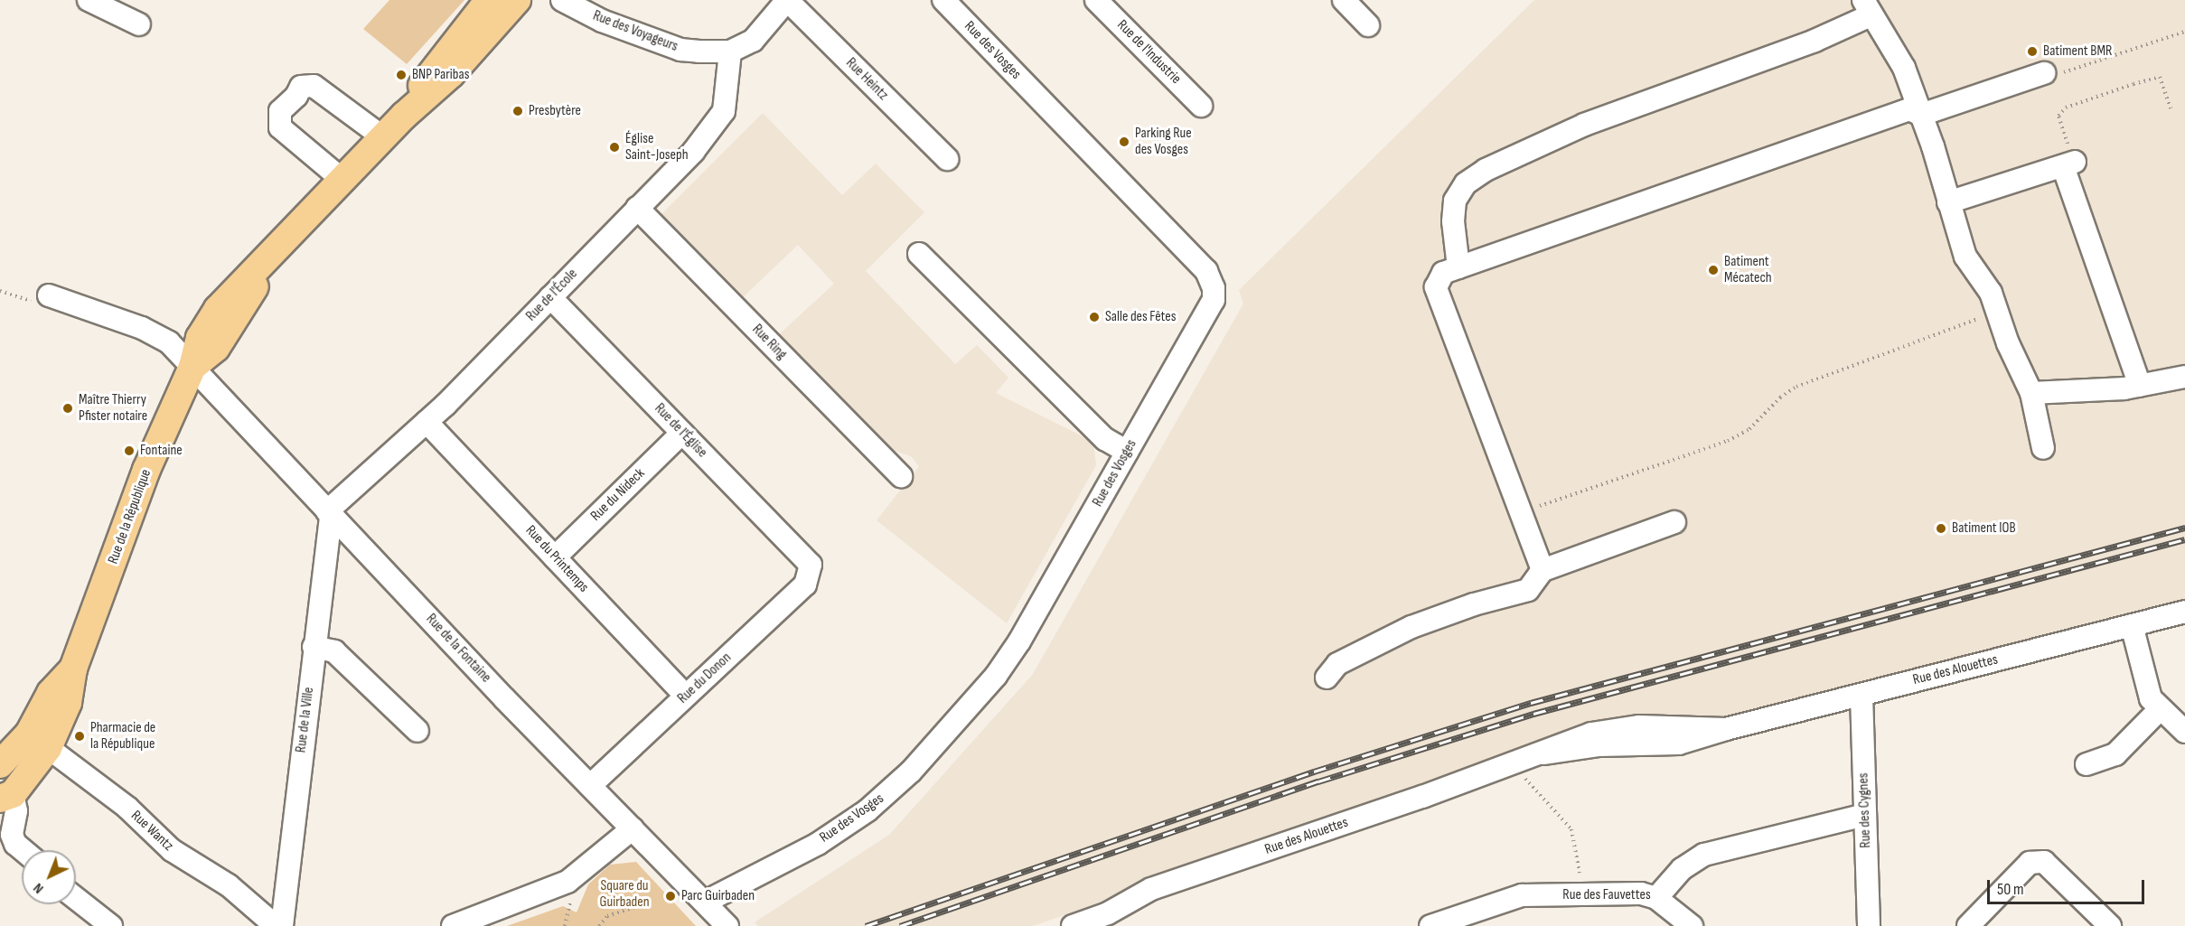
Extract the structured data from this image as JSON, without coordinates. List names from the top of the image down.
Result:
{
  "streets": {
    "main road": ["Rue de la République"],
    "street": [
      "Rue des Voyageurs",
      "Rue des Vosges",
      "Rue de l'Industrie",
      "Rue Heintz",
      "Rue de l'École",
      "Rue Ring",
      "Rue de l'Église",
      "Rue du Nideck",
      "Rue du Printemps",
      "Rue de la Fontaine",
      "Rue des Alouettes",
      "Rue du Donon",
      "Rue de la Ville",
      "Rue des Cygnes",
      "Rue Wantz",
      "Rue des Fauvettes"
    ]
  },
  "crossings": [
    ["Rue des Voyageurs", "Rue de l'École"],
    ["Rue des Vosges", "Rue de la Fontaine"],
    ["Rue de l'École", "Rue Ring"],
    ["Rue de l'École", "Rue de l'Église"],
    ["Rue de l'École", "Rue du Printemps"],
    ["Rue de l'École", "Rue de la Fontaine"],
    ["Rue de l'École", "Rue de la Ville"],
    ["Rue de l'Église", "Rue du Nideck"],
    ["Rue de l'Église", "Rue du Donon"],
    ["Rue du Nideck", "Rue du Printemps"],
    ["Rue de la République", "Rue de la Fontaine"],
    ["Rue de la République", "Rue Wantz"],
    ["Rue du Printemps", "Rue du Donon"],
    ["Rue de la Fontaine", "Rue du Donon"],
    ["Rue de la Fontaine", "Rue de la Ville"],
    ["Rue des Alouettes", "Rue des Cygnes"],
    ["Rue des Cygnes", "Rue des Fauvettes"]
  ],
  "parks": ["Square du Guirbaden"],
  "places": [
    "Batiment BMR",
    "BNP Paribas",
    "Presbytère",
    "Parking Rue des Vosges",
    "Église Saint-Joseph",
    "Batiment Mécatech",
    "Salle des Fêtes",
    "Maître Thierry Pfister notaire",
    "Fontaine",
    "Batiment IOB",
    "Pharmacie de la République",
    "Parc Guirbaden"
  ],
  "scale_bar": "50 m",
  "north": "bottom left"
}
